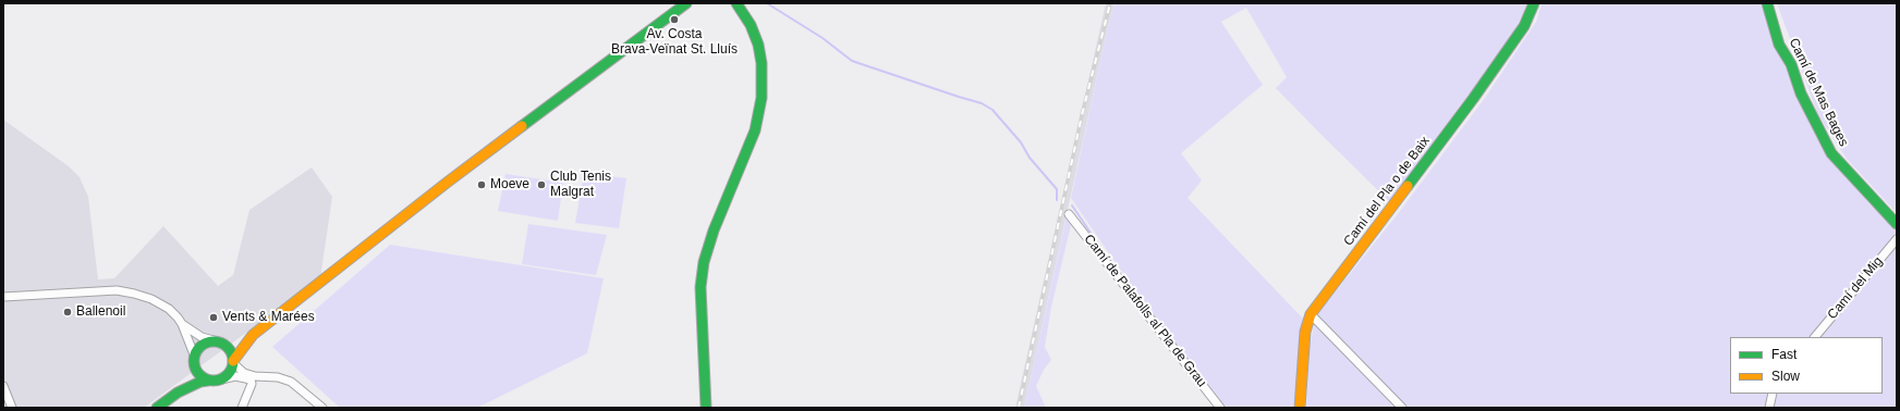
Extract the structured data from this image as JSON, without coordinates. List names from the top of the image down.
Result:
{
  "streets": {
    "street": [
      "Camí de Mas Bages",
      "Camí del Pla o de Baix",
      "Camí del Mig",
      "Camí de Palafolls al Pla de Grau"
    ]
  },
  "places": [
    "Av. Costa Brava-Veïnat St. Lluís",
    "Moeve",
    "Club Tenis Malgrat",
    "Ballenoil",
    "Vents & Marées"
  ],
  "legend": ["Fast", "Slow"]
}
